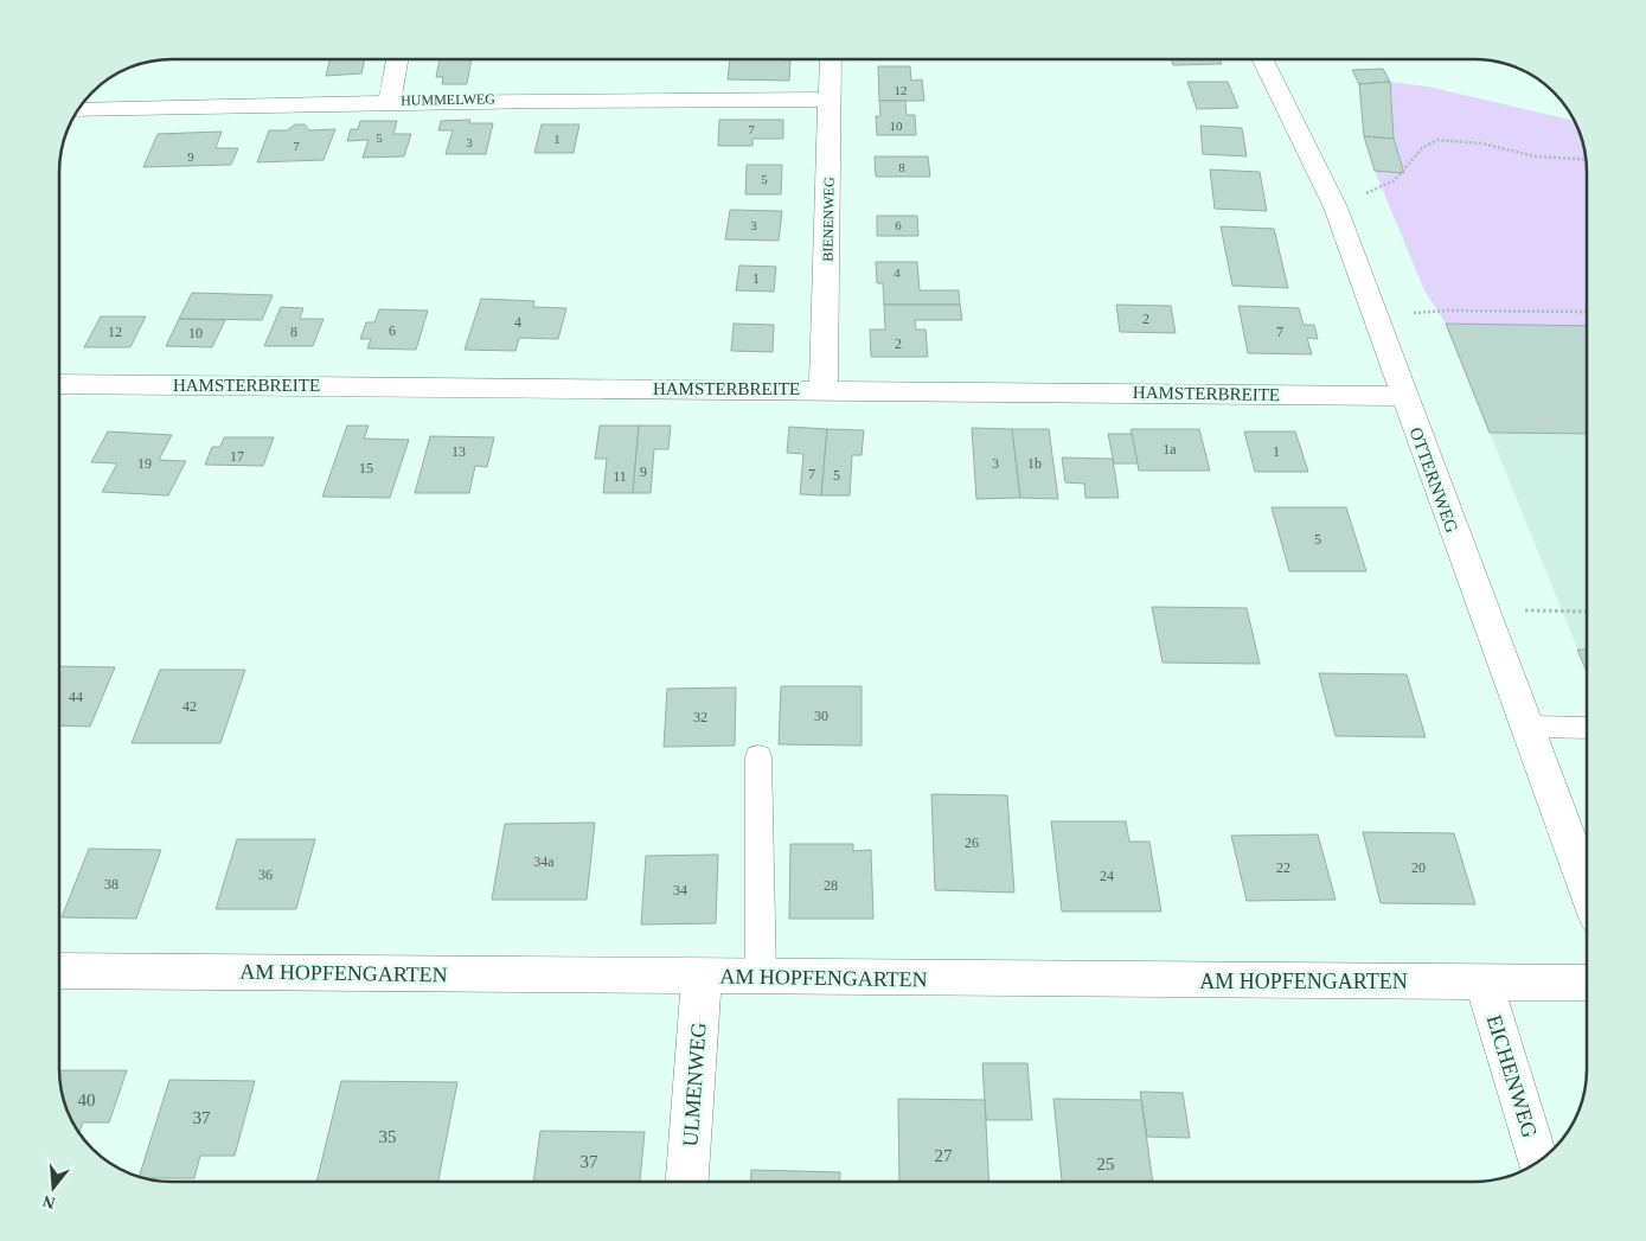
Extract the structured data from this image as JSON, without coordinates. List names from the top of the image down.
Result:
{
  "streets": {
    "street": [
      "HUMMELWEG",
      "BIENENWEG",
      "HAMSTERBREITE",
      "OTTERNWEG",
      "AM HOPFENGARTEN",
      "EICHENWEG",
      "ULMENWEG"
    ]
  },
  "crossings": [
    ["HUMMELWEG", "BIENENWEG"],
    ["BIENENWEG", "HAMSTERBREITE"],
    ["HAMSTERBREITE", "OTTERNWEG"],
    ["AM HOPFENGARTEN", "EICHENWEG"],
    ["AM HOPFENGARTEN", "ULMENWEG"]
  ],
  "house_numbers": [
    "12",
    "10",
    "7",
    "5",
    "1",
    "3",
    "7",
    "9",
    "8",
    "5",
    "3",
    "6",
    "4",
    "1",
    "2",
    "4",
    "6",
    "12",
    "8",
    "7",
    "10",
    "2",
    "1a",
    "13",
    "1",
    "17",
    "19",
    "3",
    "1b",
    "15",
    "9",
    "7",
    "5",
    "11",
    "5",
    "44",
    "42",
    "30",
    "32",
    "26",
    "34a",
    "22",
    "20",
    "36",
    "24",
    "38",
    "28",
    "34",
    "40",
    "37",
    "35",
    "27",
    "37",
    "25"
  ],
  "north": "bottom"
}
